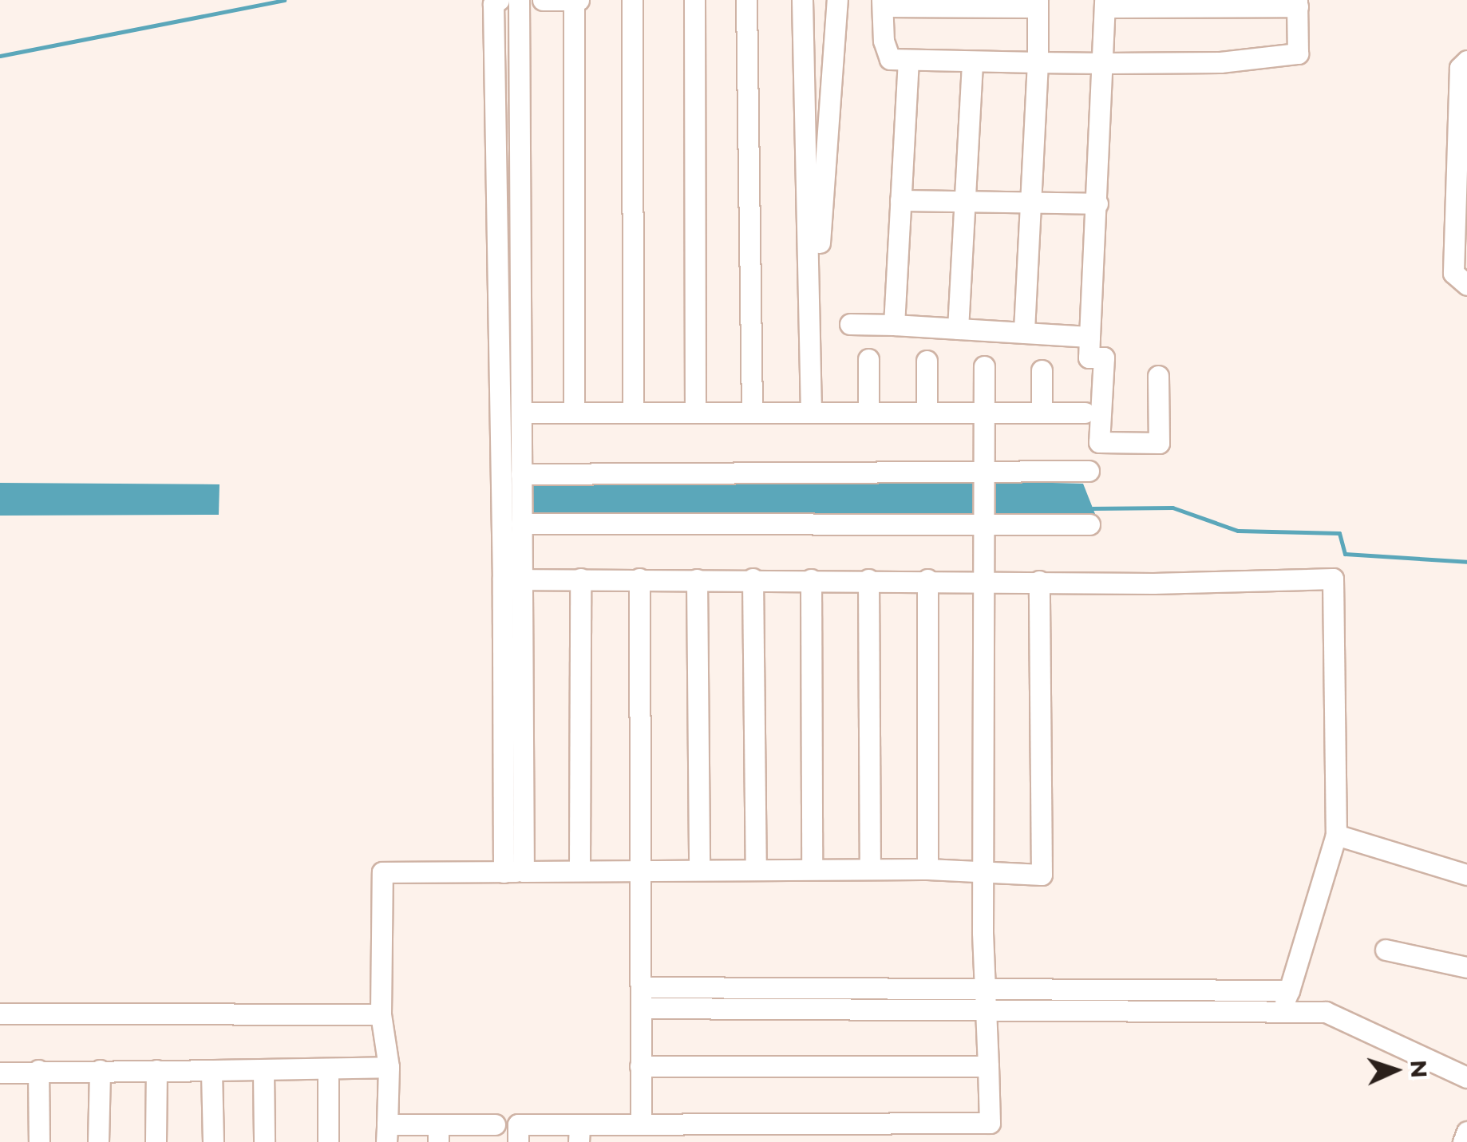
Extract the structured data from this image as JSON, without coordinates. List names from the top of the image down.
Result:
{
  "north": "right"
}
